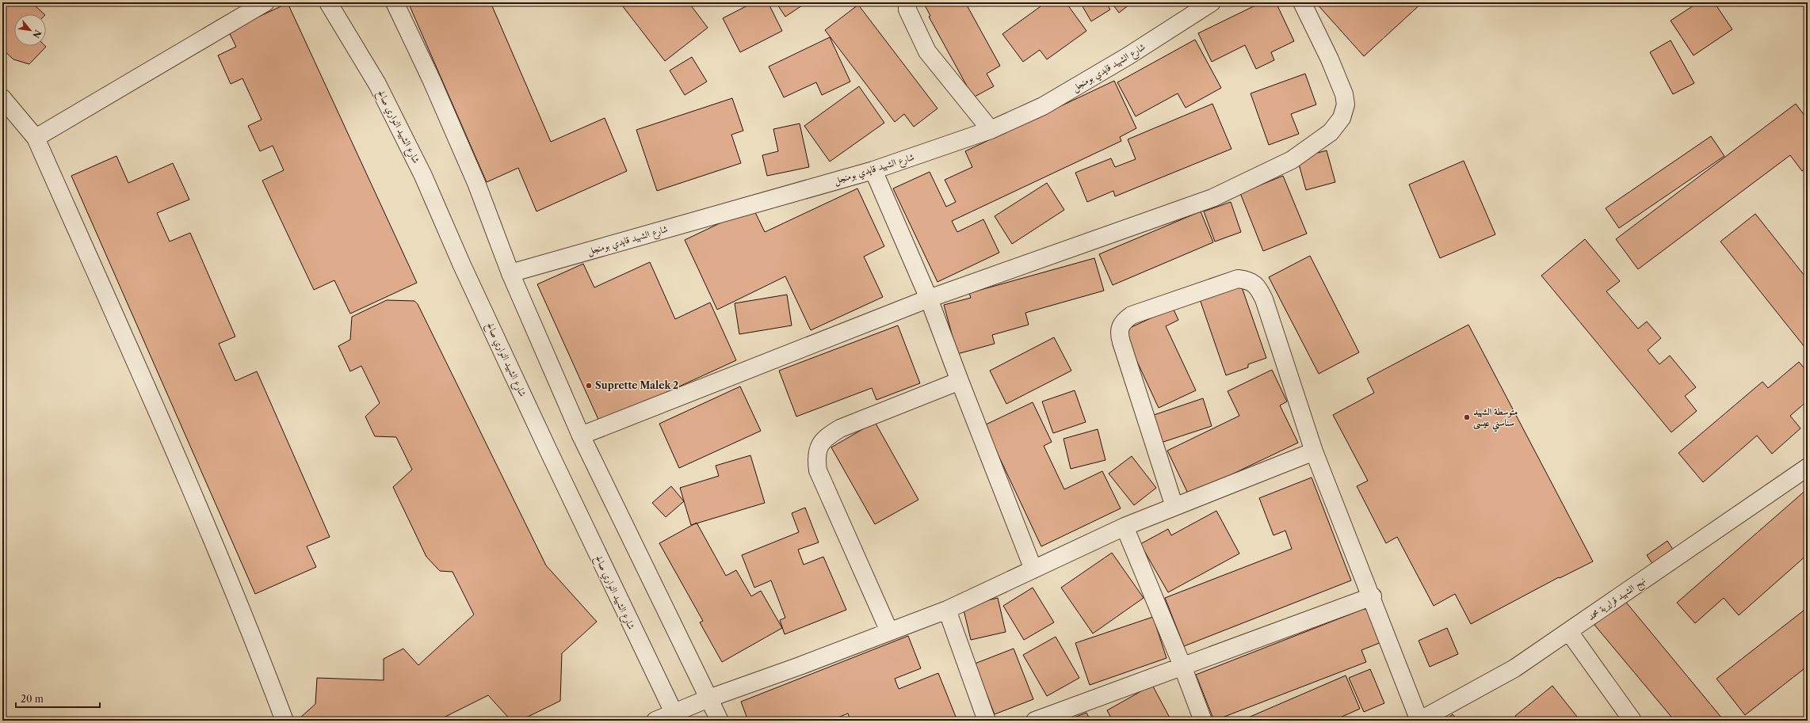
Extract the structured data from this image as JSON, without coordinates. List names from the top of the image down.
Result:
{
  "streets": {
    "street": ["شارع الشهيد قايدي بومنجل", "شارع الشهيد النواري صالح", "نهج الشهيد قرايرية محمد"]
  },
  "places": ["Suprette Malek 2", "متوسطة الشهيد سناسني عيسى"],
  "scale_bar": "20 m",
  "north": "bottom right"
}
